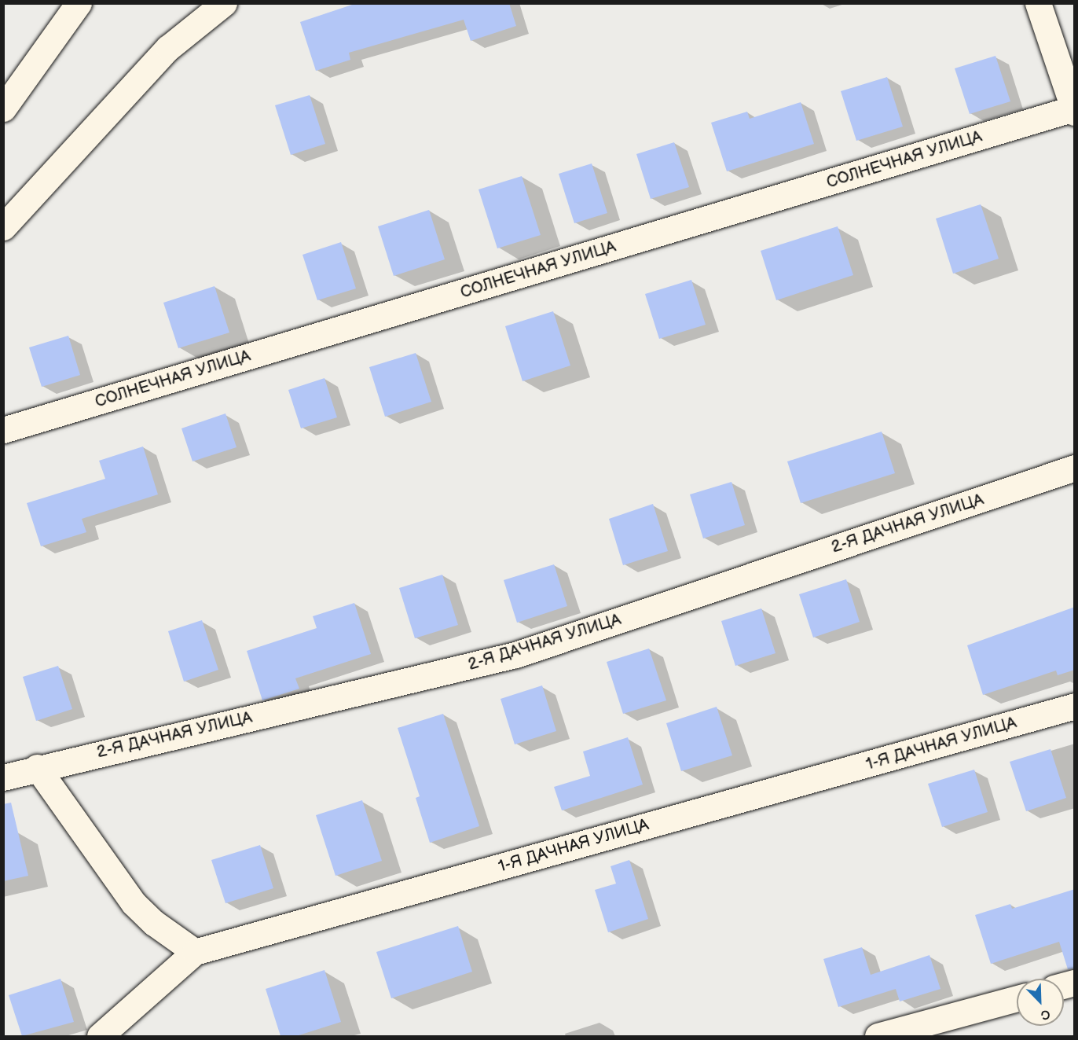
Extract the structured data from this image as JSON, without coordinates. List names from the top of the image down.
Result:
{
  "streets": {
    "street": ["СОЛНЕЧНАЯ УЛИЦА", "2-Я ДАЧНАЯ УЛИЦА", "1-Я ДАЧНАЯ УЛИЦА"]
  },
  "north": "bottom right"
}
